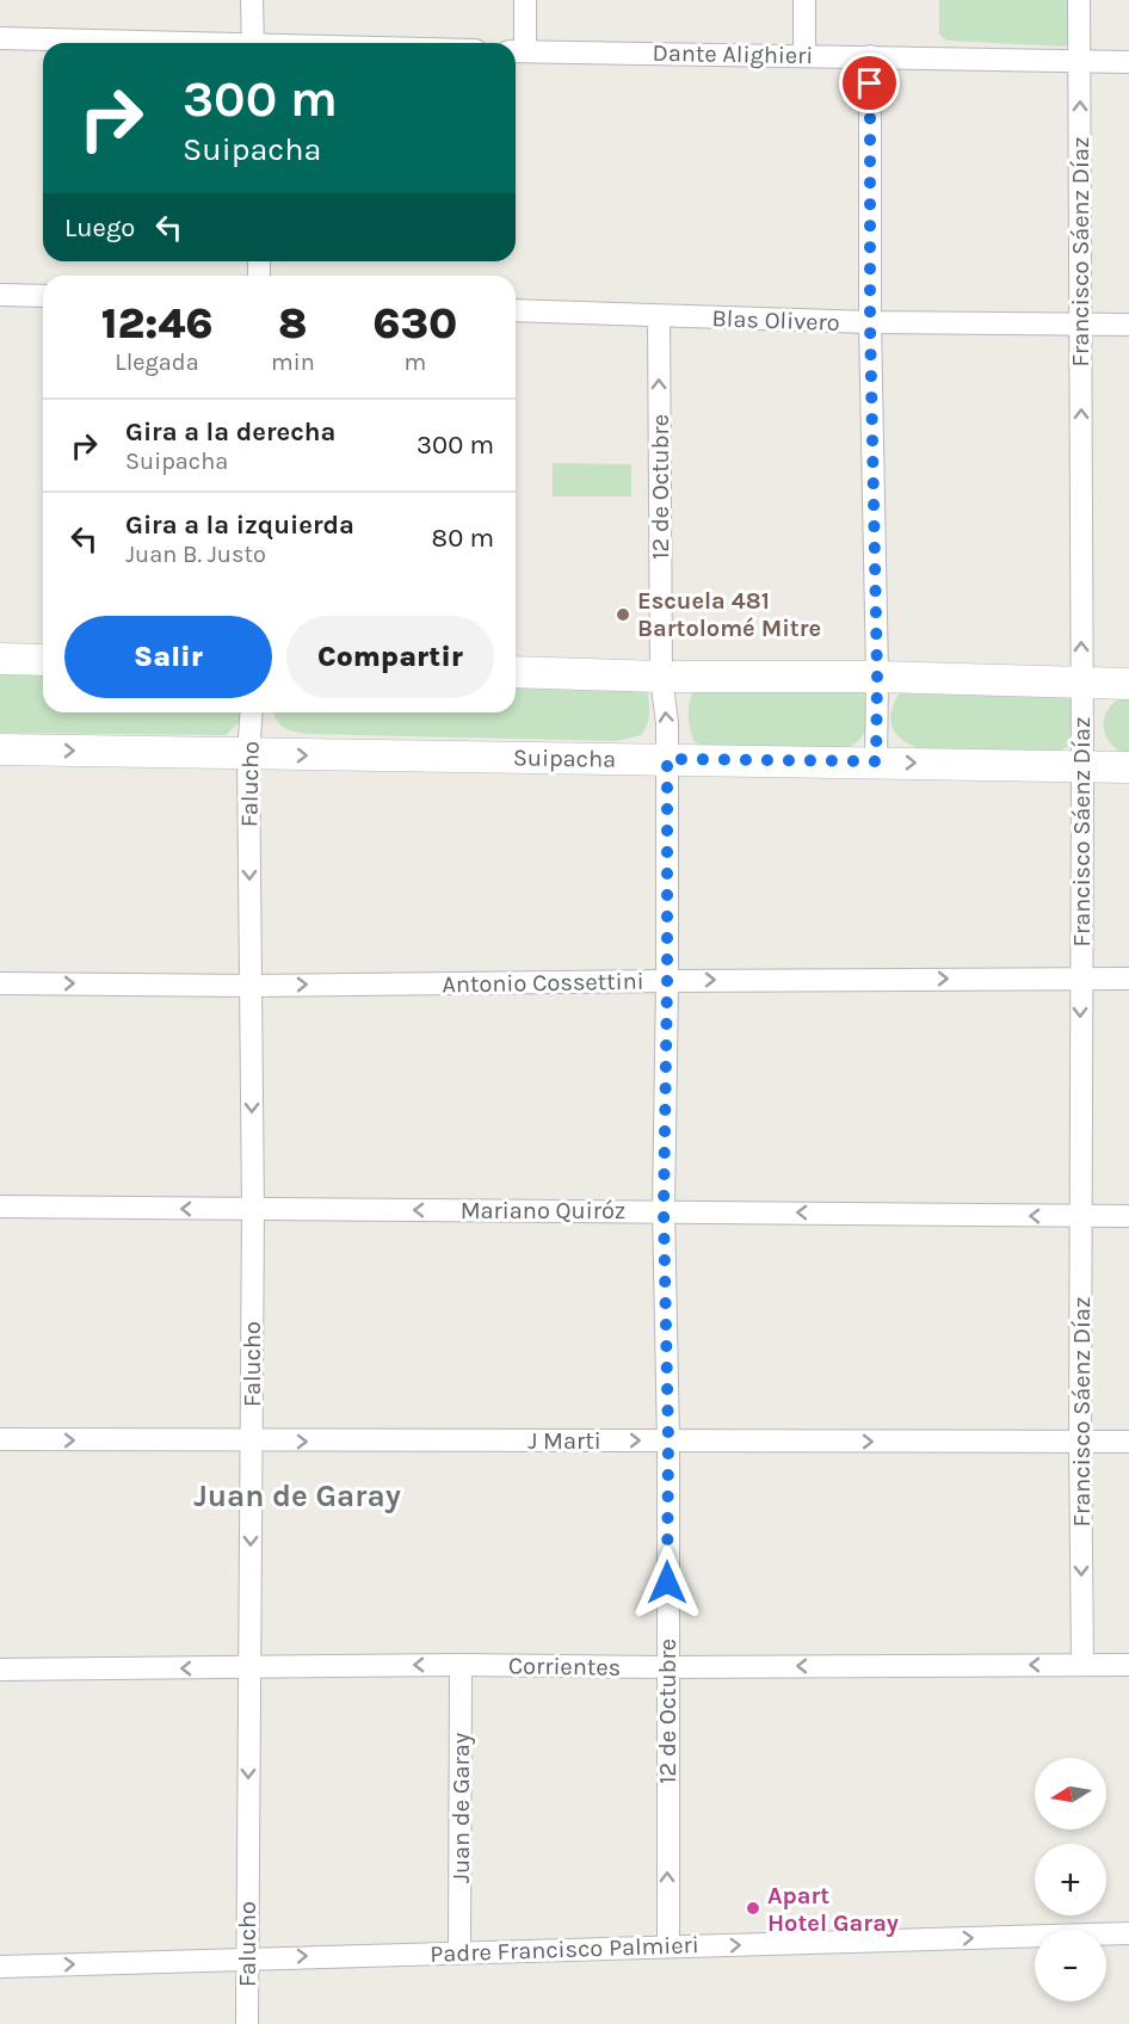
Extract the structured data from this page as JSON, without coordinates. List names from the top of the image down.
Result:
{
  "streets": {
    "street": [
      "Dante Alighieri",
      "Francisco Sáenz Díaz",
      "Blas Olivero",
      "12 de Octubre",
      "Suipacha",
      "Falucho",
      "Antonio Cossettini",
      "Mariano Quiróz",
      "J Marti",
      "Corrientes",
      "Juan de Garay",
      "Padre Francisco Palmieri"
    ]
  },
  "crossings": [
    ["Dante Alighieri", "Francisco Sáenz Díaz"],
    ["Francisco Sáenz Díaz", "Blas Olivero"],
    ["Francisco Sáenz Díaz", "Suipacha"],
    ["Francisco Sáenz Díaz", "Antonio Cossettini"],
    ["Francisco Sáenz Díaz", "Mariano Quiróz"],
    ["Francisco Sáenz Díaz", "J Marti"],
    ["Francisco Sáenz Díaz", "Corrientes"],
    ["Blas Olivero", "12 de Octubre"],
    ["12 de Octubre", "Suipacha"],
    ["12 de Octubre", "Antonio Cossettini"],
    ["12 de Octubre", "Mariano Quiróz"],
    ["12 de Octubre", "J Marti"],
    ["12 de Octubre", "Corrientes"],
    ["12 de Octubre", "Padre Francisco Palmieri"],
    ["Suipacha", "Falucho"],
    ["Falucho", "Antonio Cossettini"],
    ["Falucho", "Mariano Quiróz"],
    ["Falucho", "J Marti"],
    ["Falucho", "Corrientes"],
    ["Falucho", "Padre Francisco Palmieri"],
    ["Corrientes", "Juan de Garay"],
    ["Juan de Garay", "Padre Francisco Palmieri"]
  ],
  "one_way": [
    "12 de Octubre",
    "Falucho",
    "Antonio Cossettini",
    "Mariano Quiróz",
    "J Marti",
    "Corrientes",
    "Padre Francisco Palmieri"
  ],
  "districts": ["Juan de Garay"],
  "places": ["Escuela 481 Bartolomé Mitre", "Apart Hotel Garay"],
  "north": "left",
  "page": {
    "turn": ["300 m", "Suipacha"],
    "then": "Luego",
    "eta": [
      "12:46",
      "Llegada",
      "8",
      "min",
      "630",
      "m"
    ],
    "list": [
      {
        "name": "Gira a la derecha",
        "note": "Suipacha",
        "value": "300 m"
      },
      {
        "name": "Gira a la izquierda",
        "note": "Juan B. Justo",
        "value": "80 m"
      }
    ],
    "buttons": ["Salir", "Compartir"],
    "map_buttons": ["+", "−"]
  }
}
